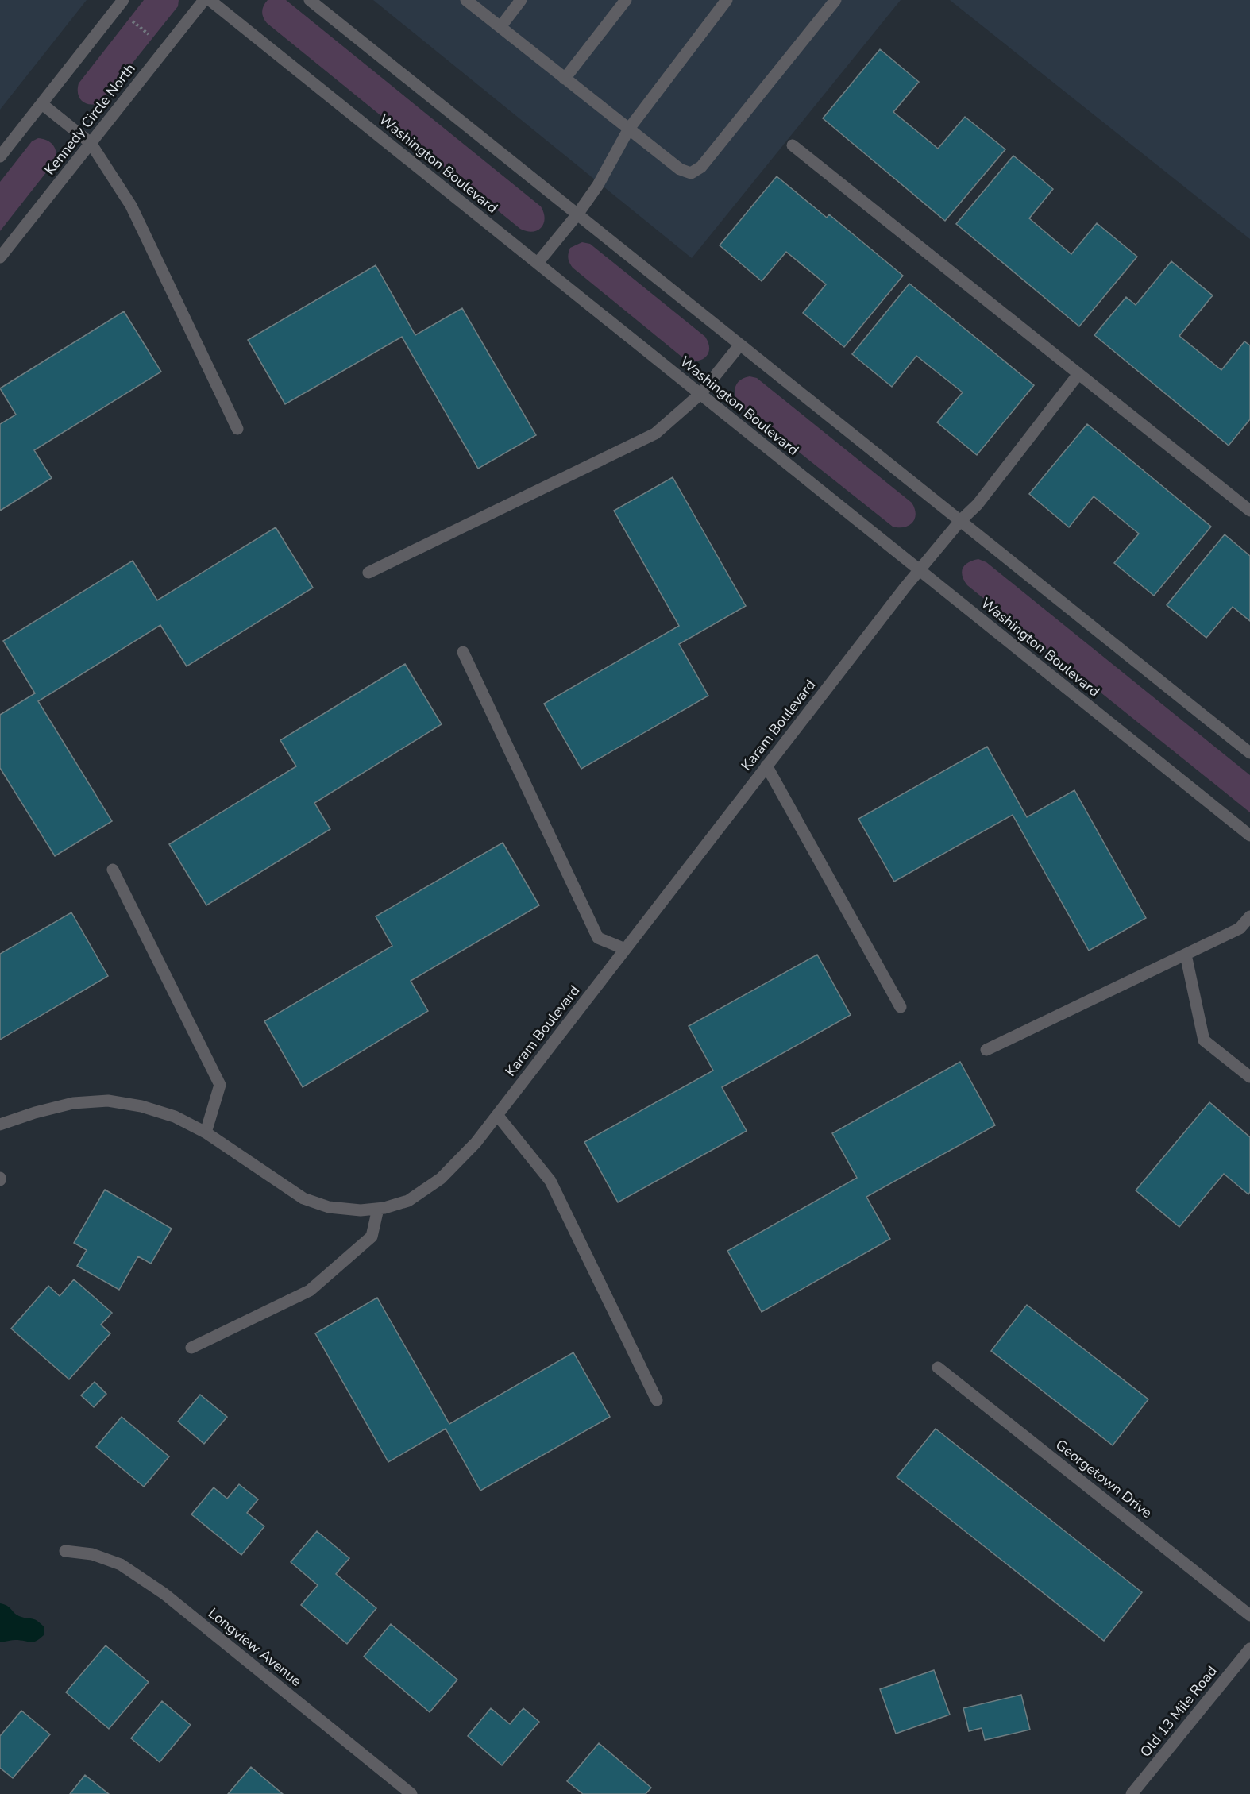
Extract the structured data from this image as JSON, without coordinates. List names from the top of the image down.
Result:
{
  "streets": {
    "street": [
      "Kennedy Circle North",
      "Washington Boulevard",
      "Karam Boulevard",
      "Georgetown Drive",
      "Longview Avenue",
      "Old 13 Mile Road"
    ]
  },
  "crossings": [
    ["Washington Boulevard", "Karam Boulevard"]
  ]
}
